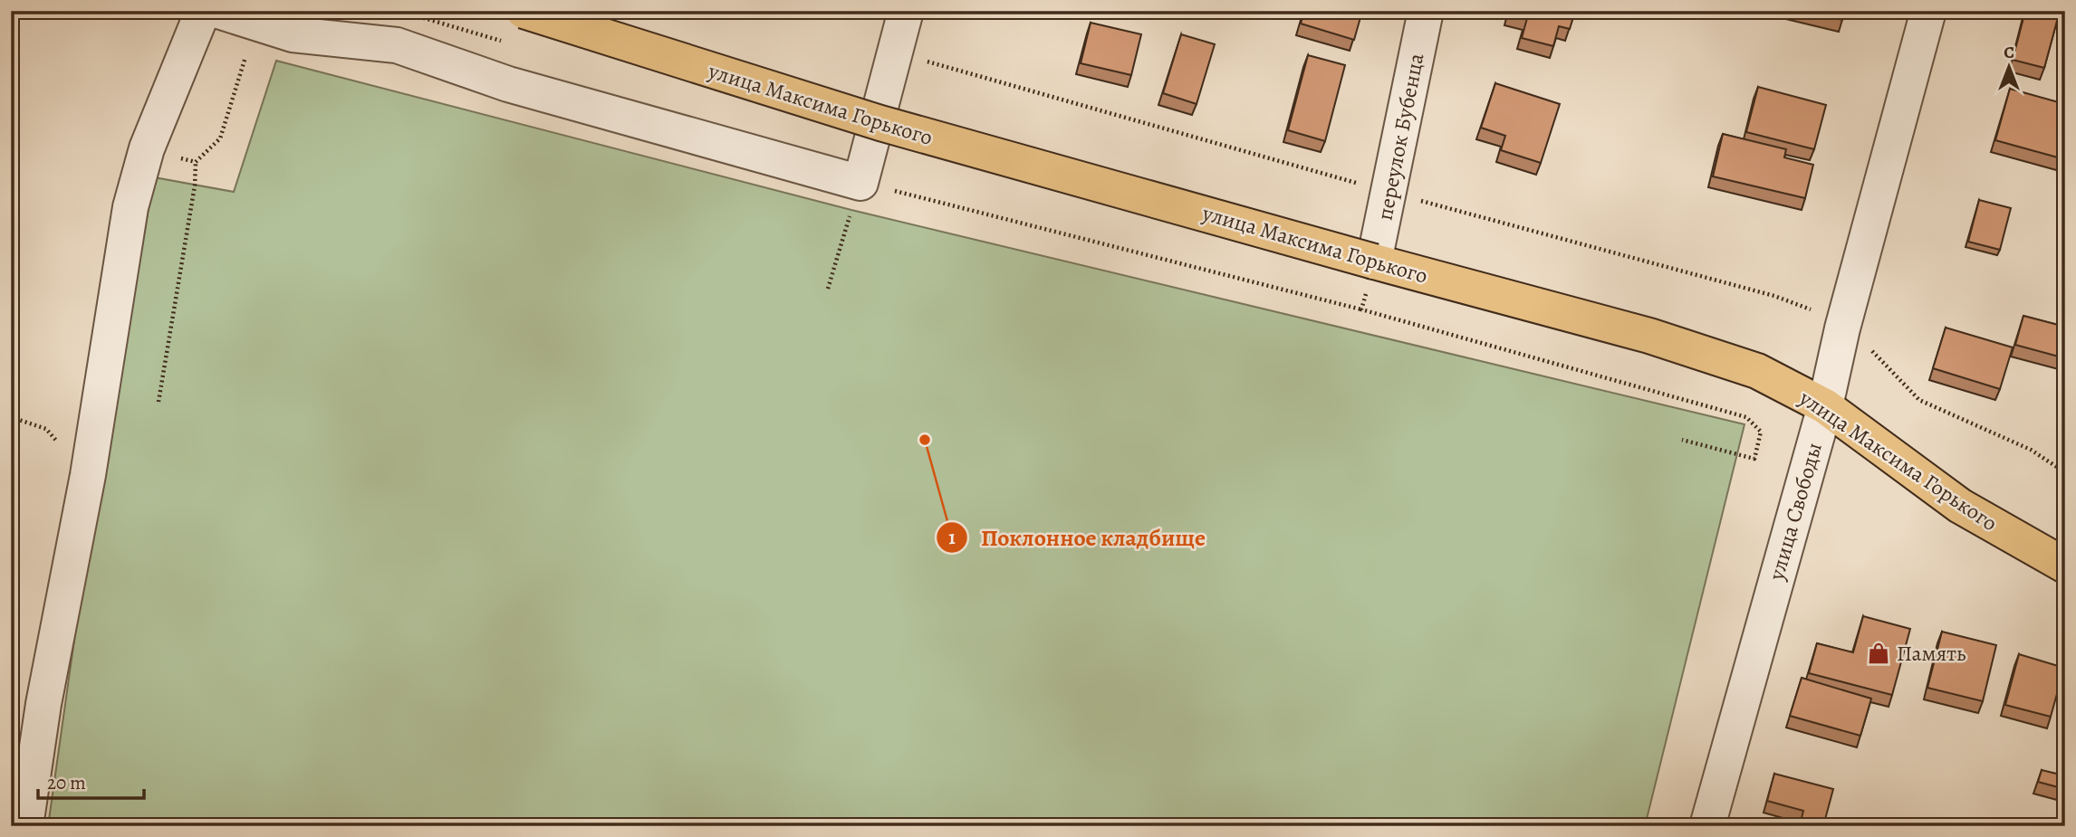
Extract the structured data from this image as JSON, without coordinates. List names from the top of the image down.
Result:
{
  "streets": {
    "main road": ["улица Максима Горького"],
    "street": ["переулок Бубенца", "улица Свободы"]
  },
  "crossings": [
    ["улица Максима Горького", "переулок Бубенца"],
    ["улица Максима Горького", "улица Свободы"]
  ],
  "places": {
    "other": ["Поклонное кладбище"],
    "shop": ["Память"]
  },
  "scale_bar": "20 m",
  "north": "top"
}
